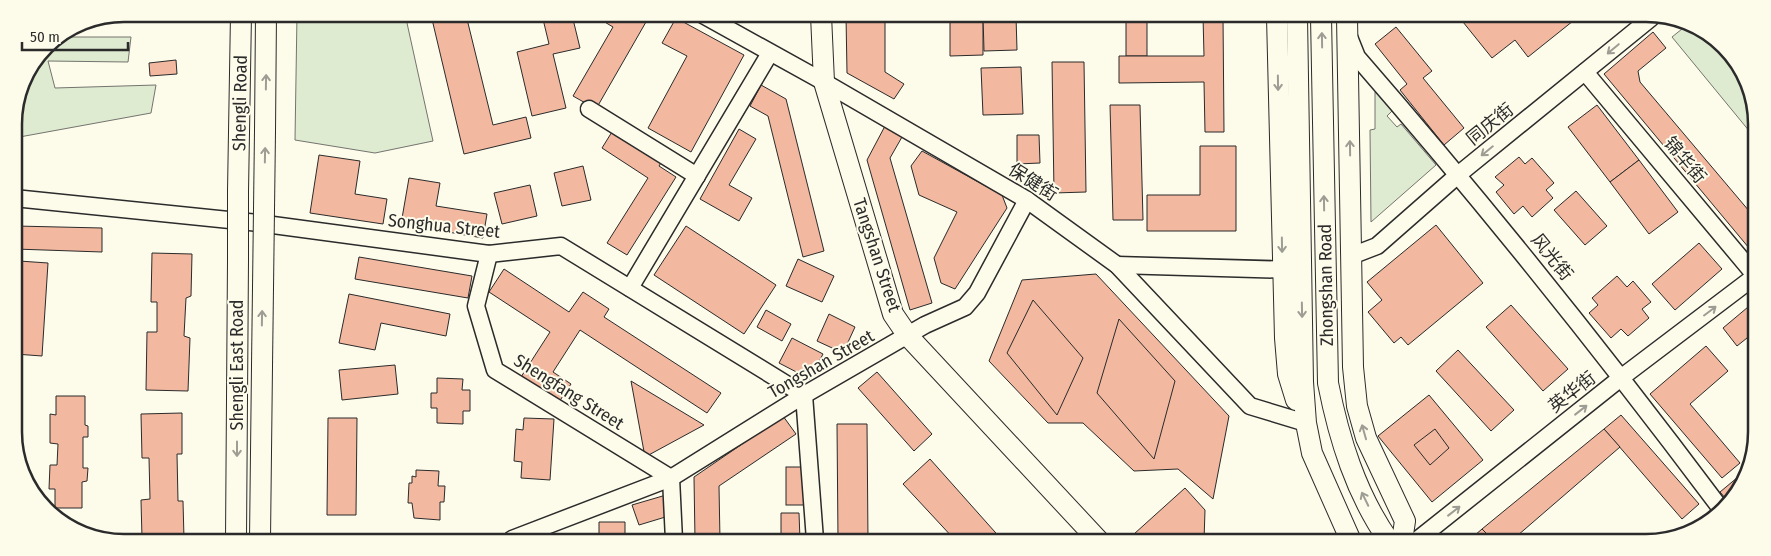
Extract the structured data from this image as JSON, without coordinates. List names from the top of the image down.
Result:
{
  "streets": {
    "main road": [
      "Shengli Road",
      "Tangshan Street",
      "Zhongshan Road",
      "Shengli East Road"
    ],
    "street": [
      "同庆街",
      "锦华街",
      "保健街",
      "Songhua Street",
      "风光街",
      "Tongshan Street",
      "Shengfang Street",
      "英华街"
    ]
  },
  "crossings": [
    ["Shengli Road", "Shengli East Road"],
    ["同庆街", "锦华街"],
    ["同庆街", "风光街"],
    ["保健街", "Tangshan Street"],
    ["保健街", "Zhongshan Road"],
    ["保健街", "Tongshan Street"],
    ["Songhua Street", "Tongshan Street"],
    ["Songhua Street", "Shengfang Street"],
    ["Tangshan Street", "Tongshan Street"],
    ["风光街", "英华街"],
    ["Tongshan Street", "Shengfang Street"]
  ],
  "one_way": ["同庆街", "Shengli East Road", "英华街"],
  "scale_bar": "50 m"
}
